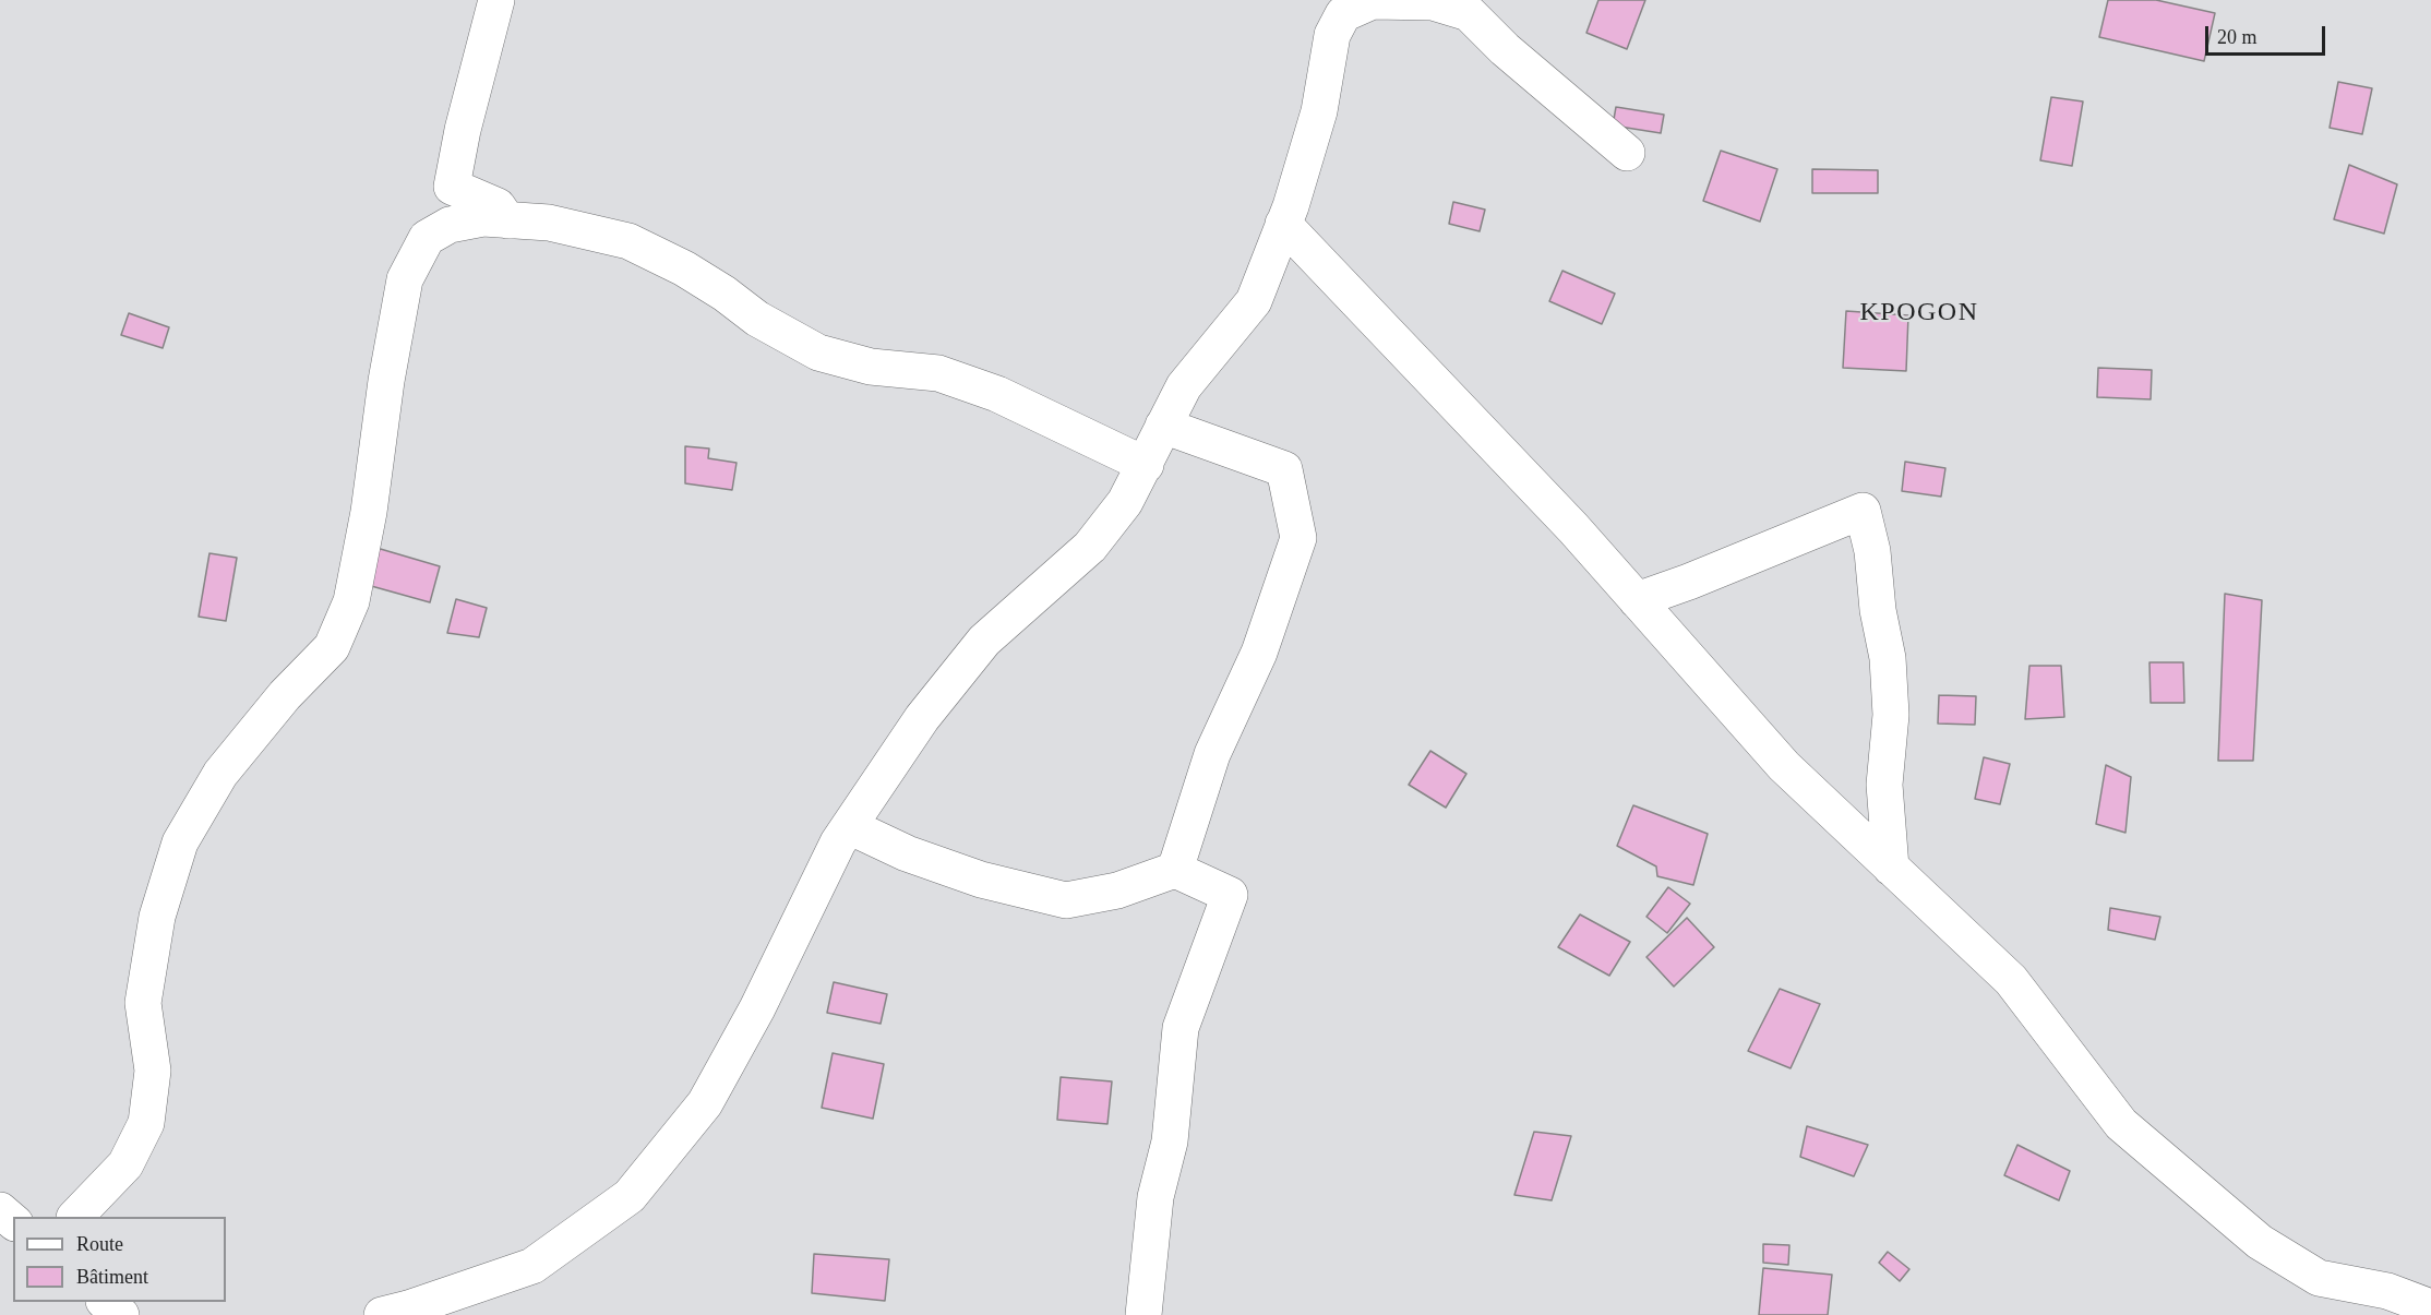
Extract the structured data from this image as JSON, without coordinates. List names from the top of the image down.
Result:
{
  "districts": ["KPOGON"],
  "legend": ["Route", "Bâtiment"],
  "scale_bar": "20 m"
}
